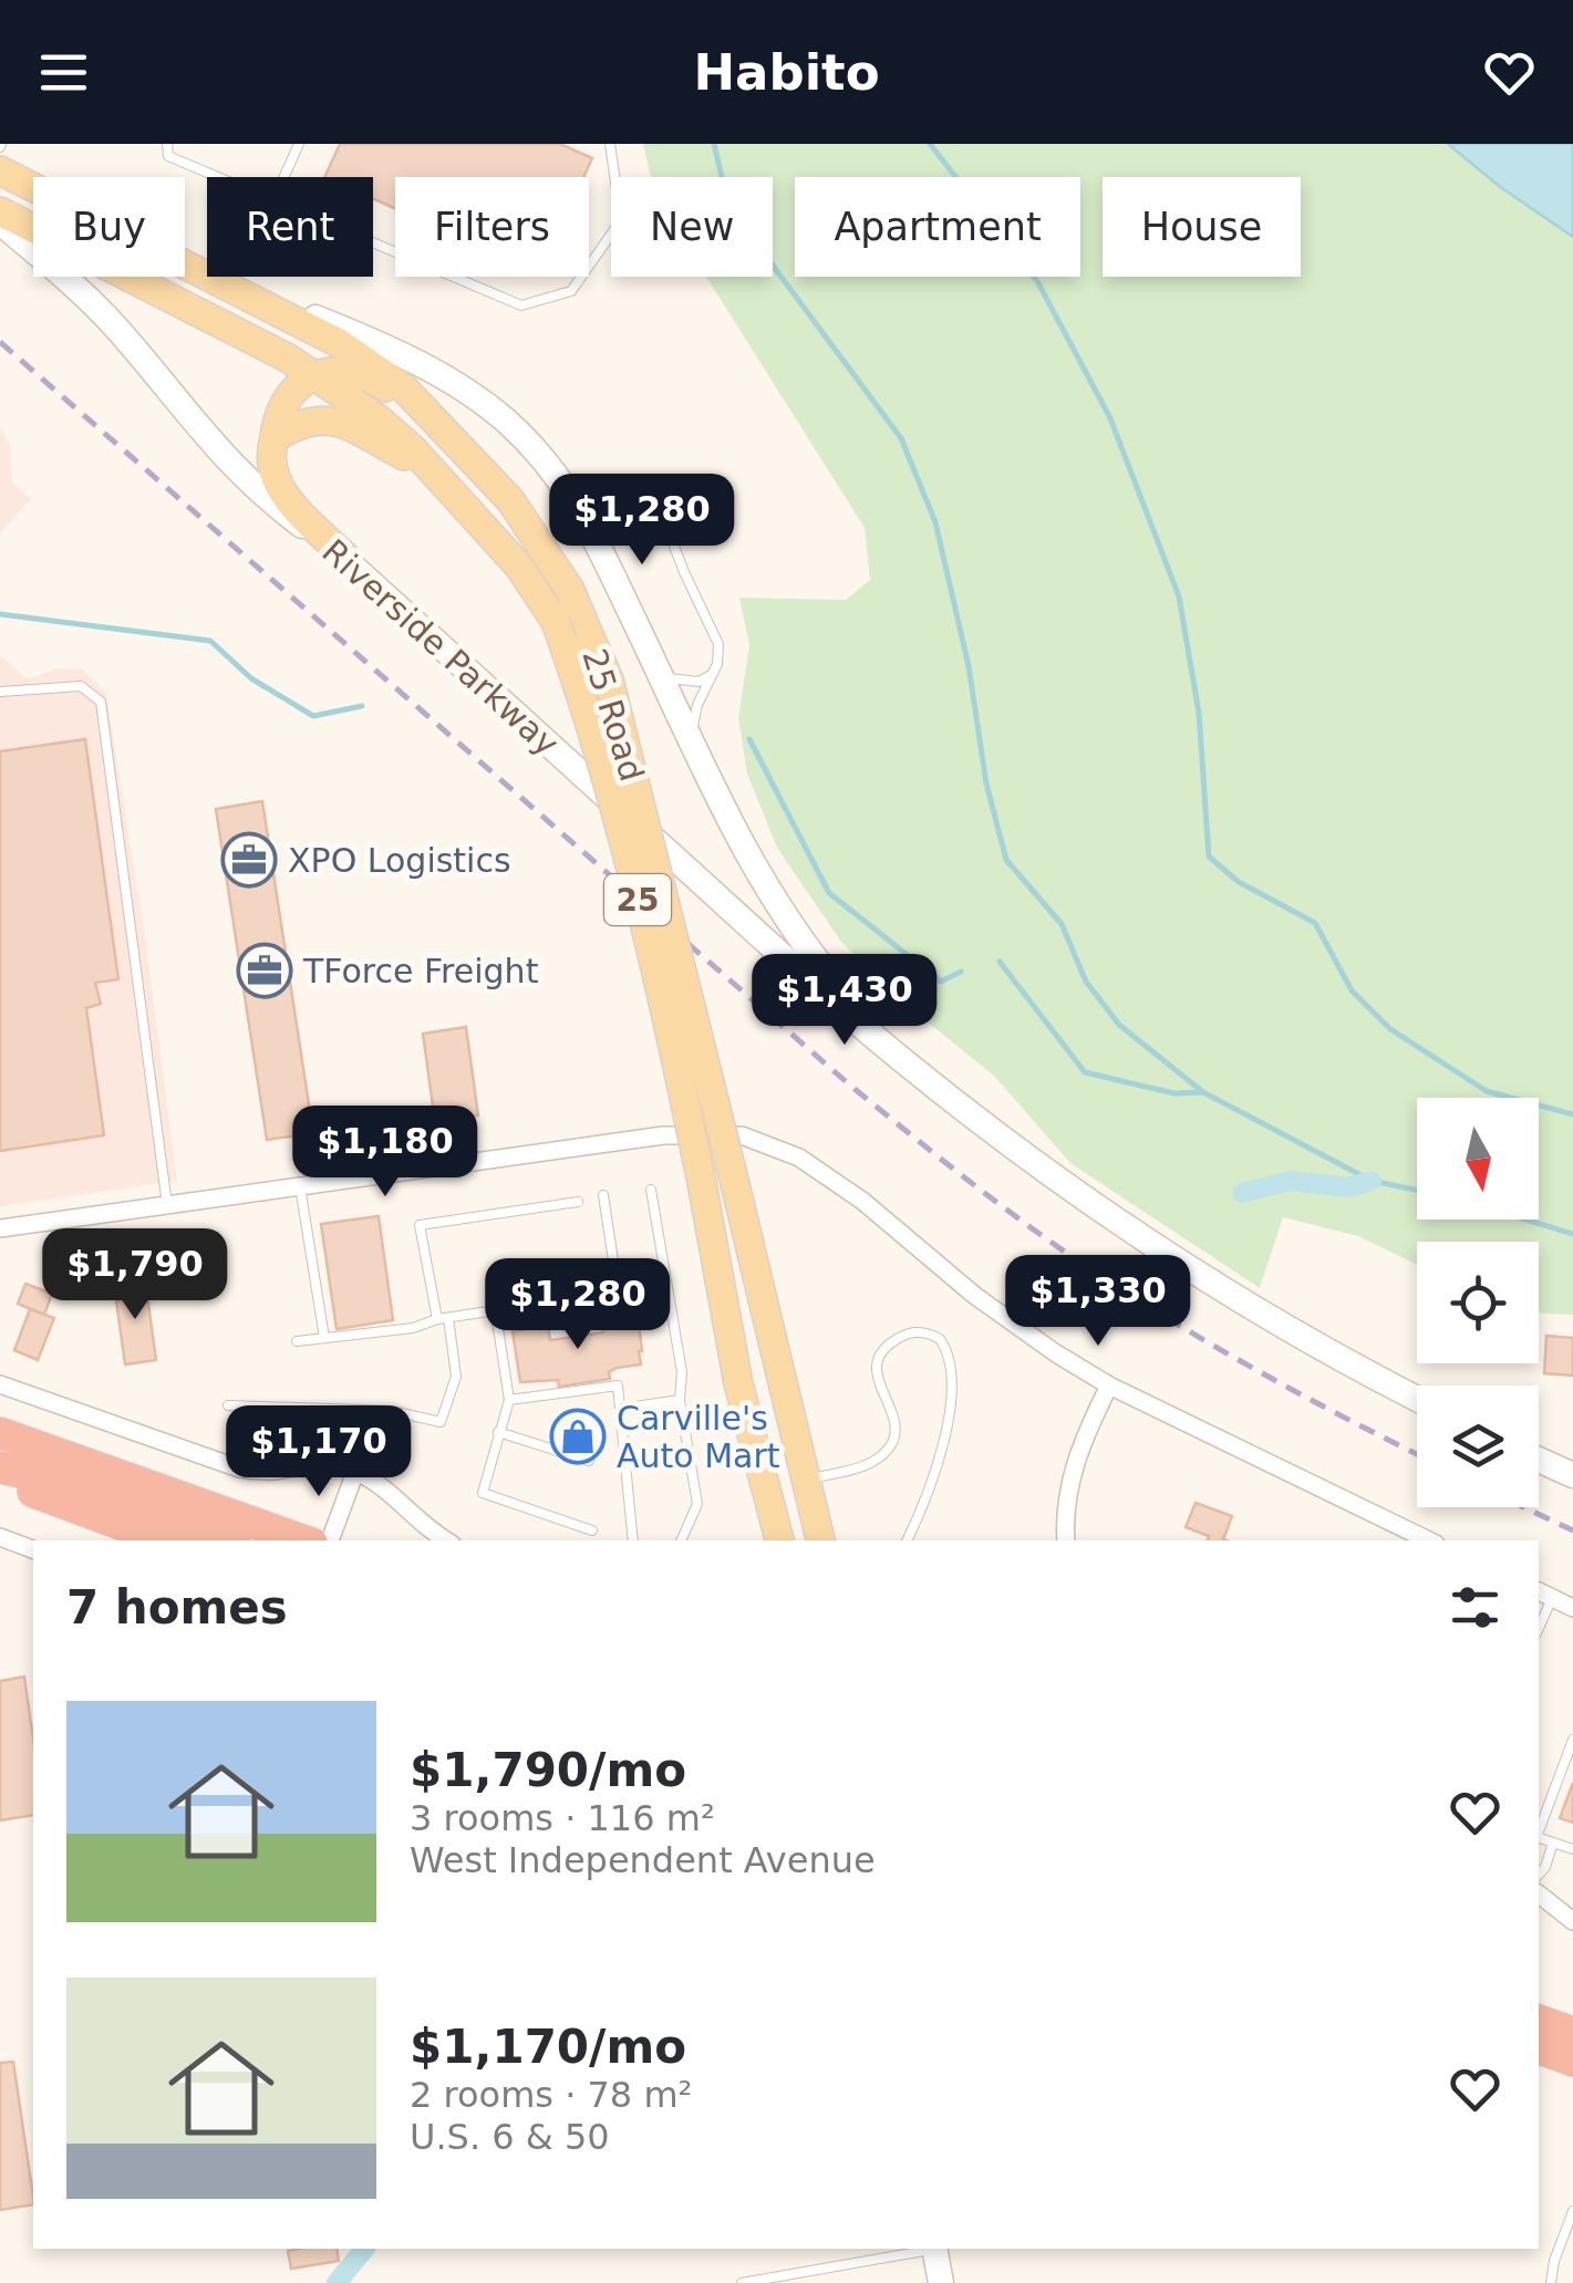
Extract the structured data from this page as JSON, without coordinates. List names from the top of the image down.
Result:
{
  "streets": {
    "main road": ["Riverside Parkway", "25 Road", "25"]
  },
  "crossings": [
    ["Riverside Parkway", "25 Road"]
  ],
  "places": {
    "office": ["XPO Logistics", "TForce Freight"],
    "shop": ["Carville's Auto Mart"]
  },
  "north": "bottom",
  "page": {
    "header": "Habito",
    "chip": [
      "Buy",
      "Rent",
      "Filters",
      "New",
      "Apartment",
      "House"
    ],
    "price": [
      "$1,280",
      "$1,430",
      "$1,180",
      "$1,790",
      "$1,330",
      "$1,280",
      "$1,170"
    ],
    "heading": "7 homes",
    "list": [
      {
        "name": "$1,790/mo",
        "note": "3 rooms · 116 m² · West Independent Avenue"
      },
      {
        "name": "$1,170/mo",
        "note": "2 rooms · 78 m² · U.S. 6 & 50"
      }
    ]
  }
}
